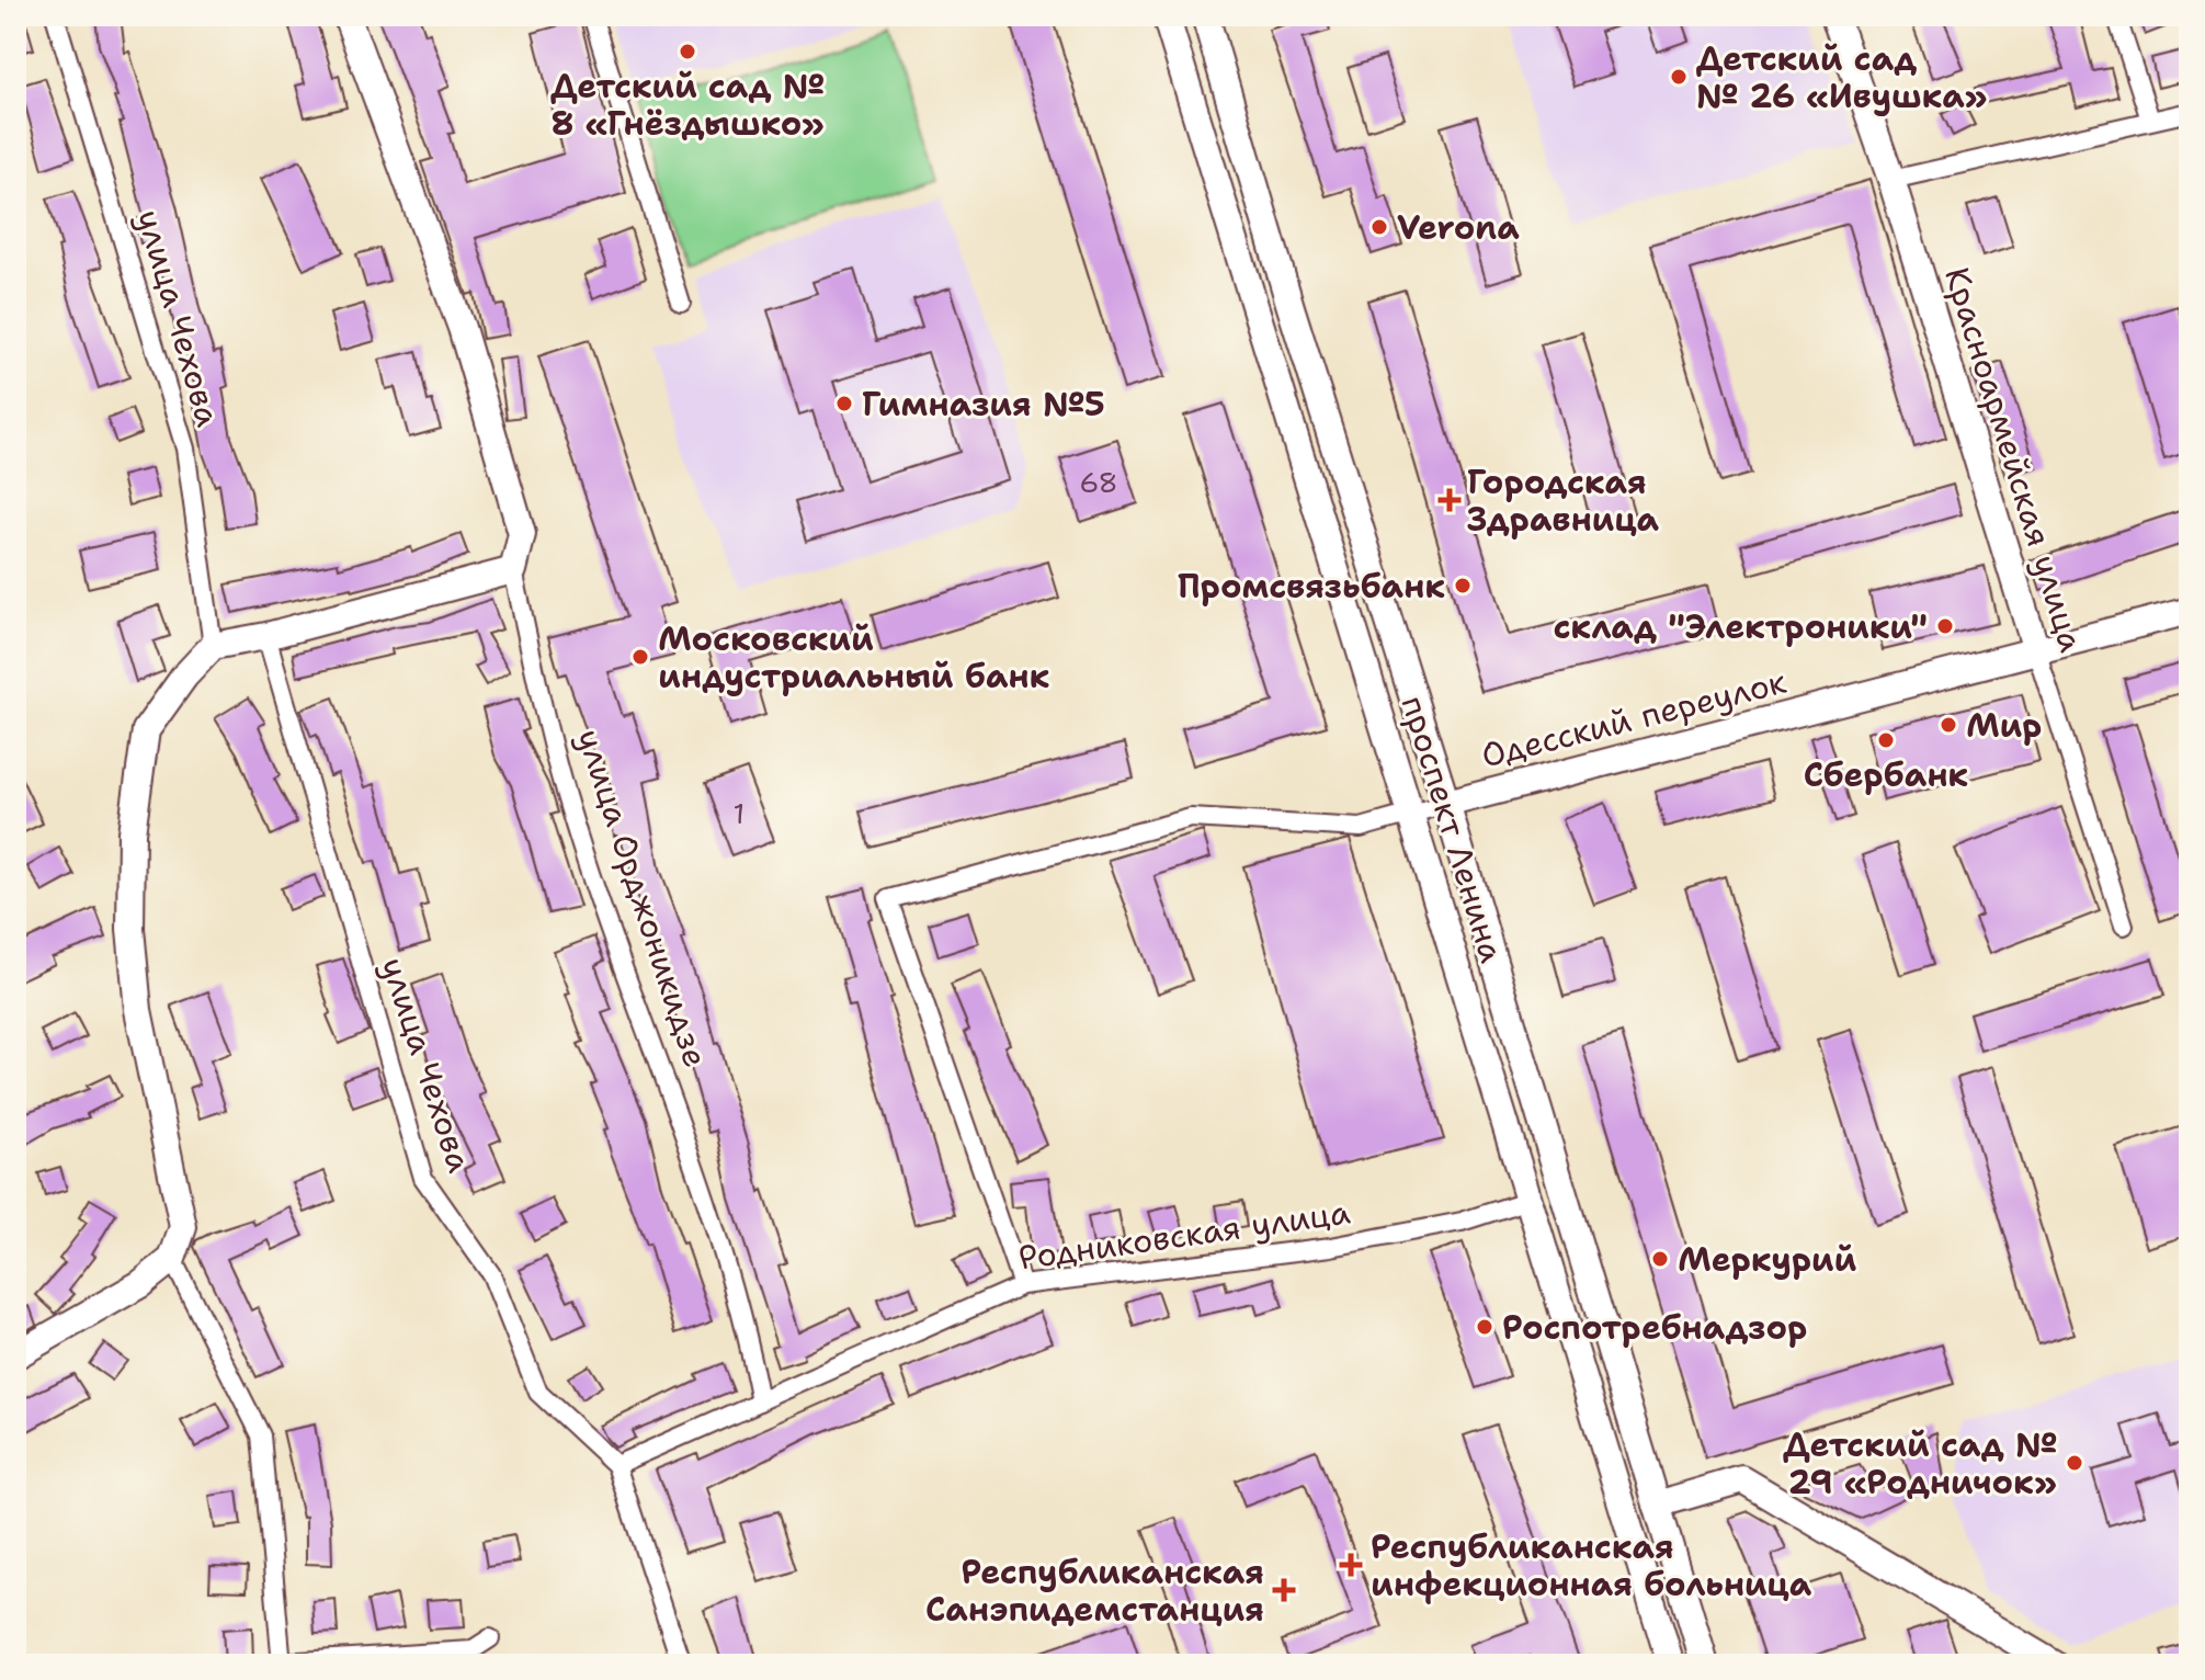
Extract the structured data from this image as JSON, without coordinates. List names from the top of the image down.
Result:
{
  "streets": {
    "street": [
      "улица Чехова",
      "Красноармейская улица",
      "Одесский переулок",
      "проспект Ленина",
      "улица Орджоникидзе",
      "Родниковская улица"
    ]
  },
  "crossings": [
    ["улица Чехова", "Родниковская улица"],
    ["Красноармейская улица", "Одесский переулок"],
    ["Одесский переулок", "проспект Ленина"],
    ["Одесский переулок", "Родниковская улица"],
    ["проспект Ленина", "Родниковская улица"],
    ["улица Орджоникидзе", "Родниковская улица"]
  ],
  "places": {
    "other": [
      "Детский сад № 8 «Гнёздышко»",
      "Детский сад № 26 «Ивушка»",
      "Verona",
      "Гимназия №5",
      "Промсвязьбанк",
      "склад \"Электроники\"",
      "Московский индустриальный банк",
      "Мир",
      "Сбербанк",
      "Меркурий",
      "Роспотребнадзор",
      "Детский сад № 29 «Родничок»"
    ],
    "health": ["Городская Здравница", "Республиканская инфекционная больница", "Республиканская Санэпидемстанция"]
  },
  "house_numbers": ["68", "1"]
}
